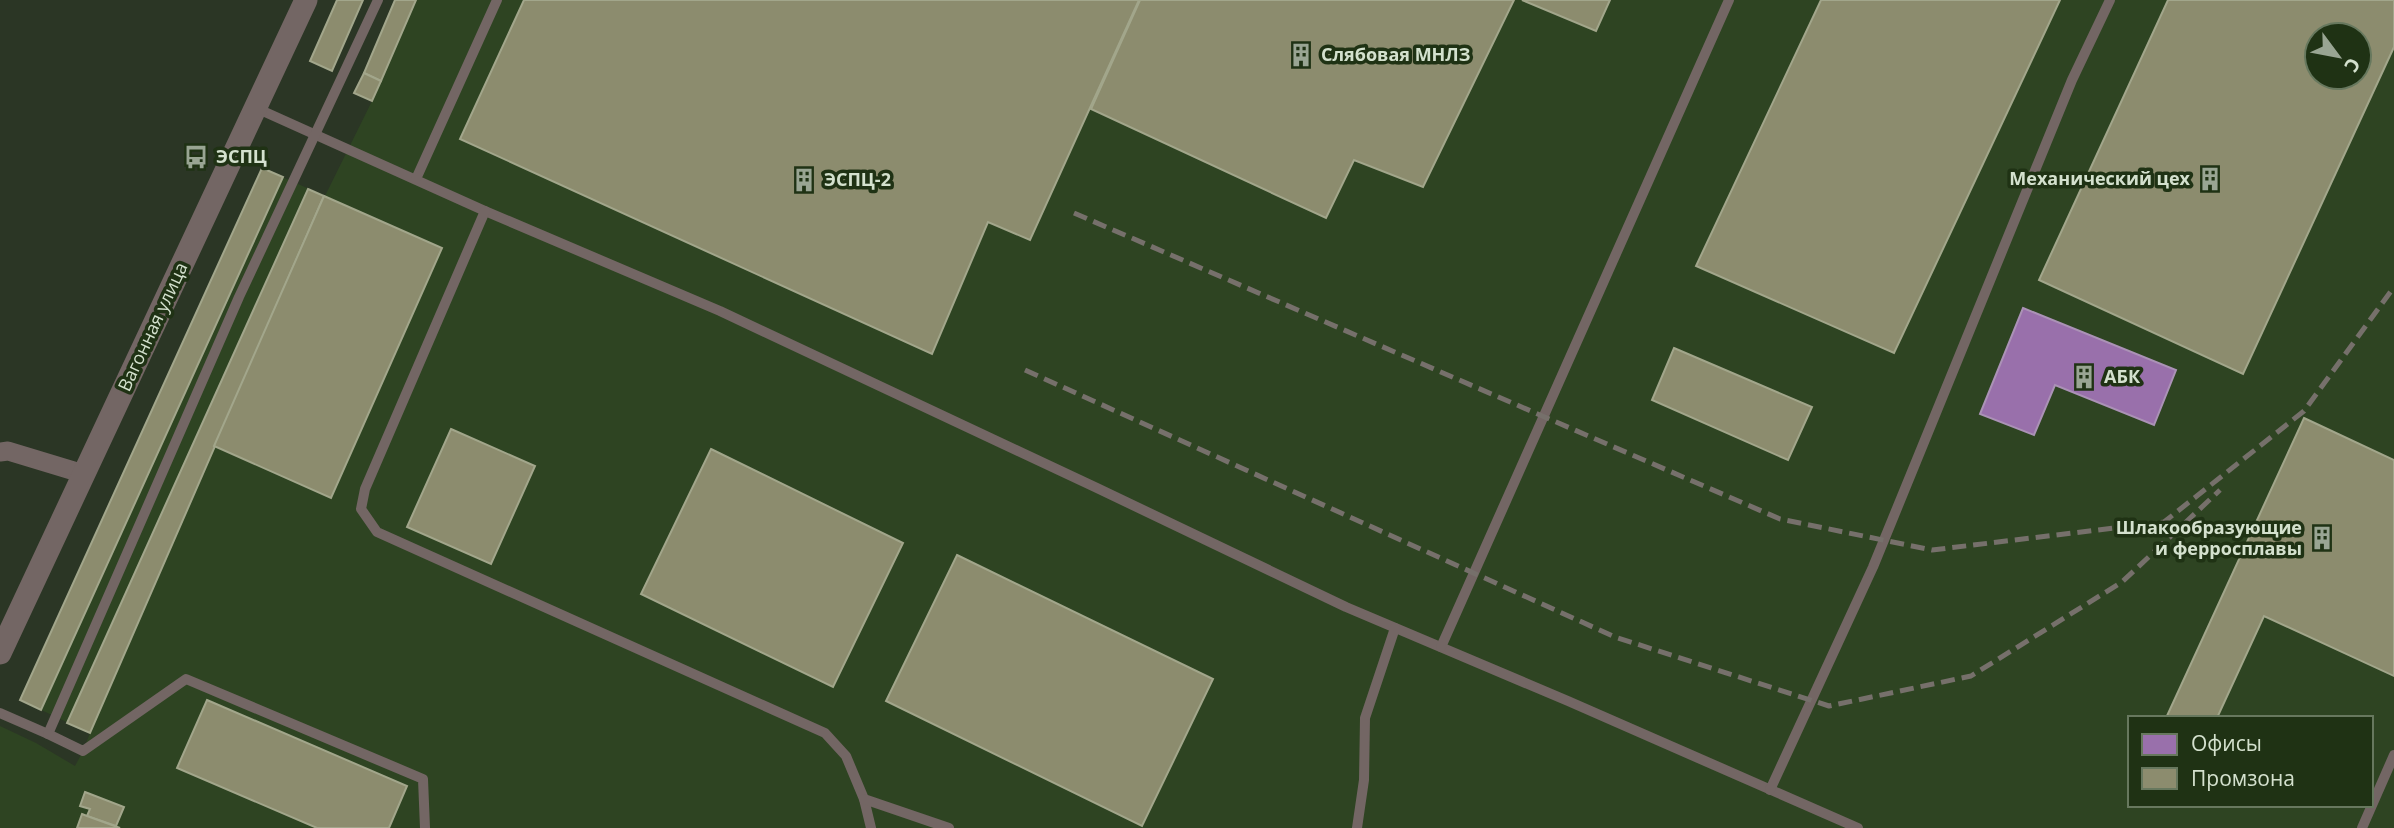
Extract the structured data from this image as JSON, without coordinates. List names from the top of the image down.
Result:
{
  "streets": {
    "street": ["Вагонная улица"]
  },
  "places": {
    "building": [
      "Слябовая МНЛЗ",
      "Механический цех",
      "ЭСПЦ-2",
      "АБК",
      "Шлакообразующие и ферросплавы"
    ],
    "bus stop": ["ЭСПЦ"]
  },
  "legend": ["Офисы", "Промзона"],
  "north": "bottom right"
}
